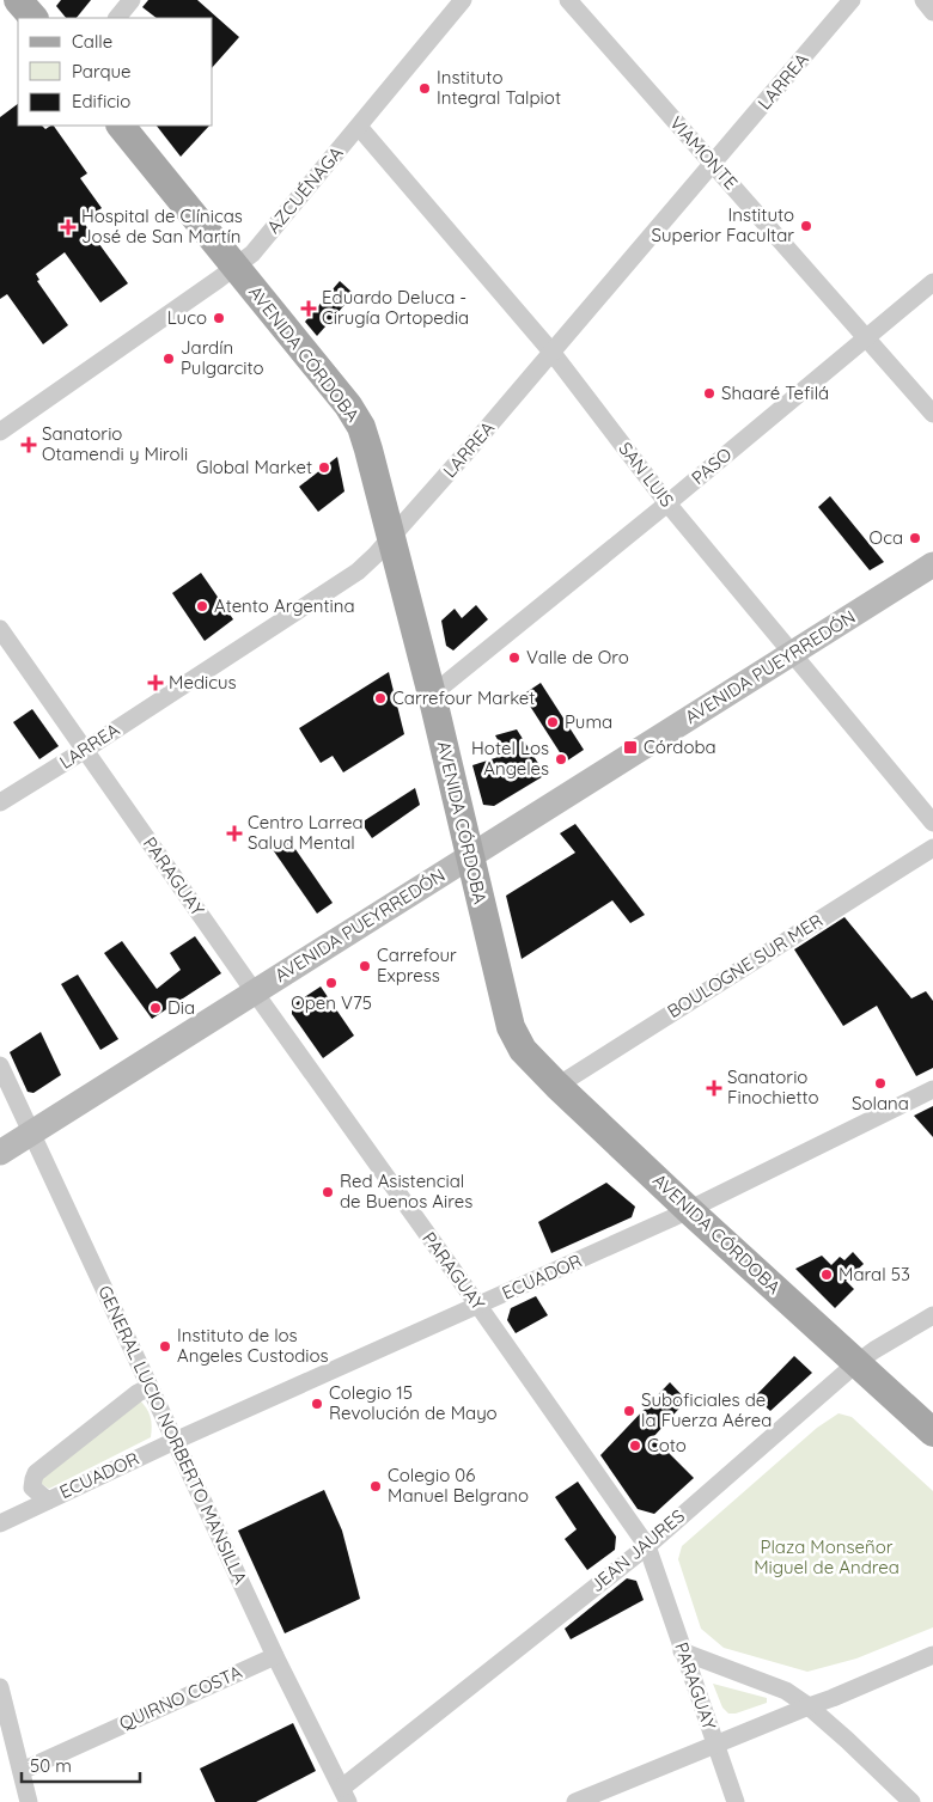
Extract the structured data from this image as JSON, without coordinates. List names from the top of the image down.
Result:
{
  "streets": {
    "main road": ["AVENIDA CÓRDOBA", "AVENIDA PUEYRREDÓN"],
    "street": [
      "LARREA",
      "VIAMONTE",
      "AZCUÉNAGA",
      "PASO",
      "SAN LUIS",
      "PARAGUAY",
      "BOULOGNE SUR MER",
      "ECUADOR",
      "GENERAL LUCIO NORBERTO MANSILLA",
      "JEAN JAURES",
      "QUIRNO COSTA"
    ]
  },
  "crossings": [
    ["LARREA", "VIAMONTE"],
    ["LARREA", "AVENIDA CÓRDOBA"],
    ["LARREA", "SAN LUIS"],
    ["LARREA", "PARAGUAY"],
    ["VIAMONTE", "PASO"],
    ["AZCUÉNAGA", "AVENIDA CÓRDOBA"],
    ["AZCUÉNAGA", "SAN LUIS"],
    ["AVENIDA CÓRDOBA", "PASO"],
    ["AVENIDA CÓRDOBA", "AVENIDA PUEYRREDÓN"],
    ["AVENIDA CÓRDOBA", "BOULOGNE SUR MER"],
    ["AVENIDA CÓRDOBA", "ECUADOR"],
    ["AVENIDA CÓRDOBA", "JEAN JAURES"],
    ["PASO", "SAN LUIS"],
    ["SAN LUIS", "AVENIDA PUEYRREDÓN"],
    ["AVENIDA PUEYRREDÓN", "PARAGUAY"],
    ["AVENIDA PUEYRREDÓN", "GENERAL LUCIO NORBERTO MANSILLA"],
    ["PARAGUAY", "ECUADOR"],
    ["PARAGUAY", "JEAN JAURES"],
    ["ECUADOR", "GENERAL LUCIO NORBERTO MANSILLA"],
    ["GENERAL LUCIO NORBERTO MANSILLA", "JEAN JAURES"],
    ["GENERAL LUCIO NORBERTO MANSILLA", "QUIRNO COSTA"]
  ],
  "parks": ["Plaza Monseñor Miguel de Andrea"],
  "places": {
    "other": [
      "Instituto Integral Talpiot",
      "Instituto Superior Facultar",
      "Luco",
      "Jardín Pulgarcito",
      "Shaaré Tefilá",
      "Global Market",
      "Oca",
      "Atento Argentina",
      "Valle de Oro",
      "Carrefour Market",
      "Puma",
      "Hotel Los Angeles",
      "Carrefour Express",
      "Open V75",
      "Dia",
      "Solana",
      "Red Asistencial de Buenos Aires",
      "Maral 53",
      "Instituto de los Angeles Custodios",
      "Colegio 15 Revolución de Mayo",
      "Suboficiales de la Fuerza Aérea",
      "Coto",
      "Colegio 06 Manuel Belgrano"
    ],
    "health": [
      "Hospital de Clínicas José de San Martín",
      "Eduardo Deluca - Cirugía Ortopedia",
      "Sanatorio Otamendi y Miroli",
      "Medicus",
      "Centro Larrea Salud Mental",
      "Sanatorio Finochietto"
    ],
    "transit": ["Córdoba"]
  },
  "legend": ["Calle", "Parque", "Edificio"],
  "scale_bar": "50 m"
}
